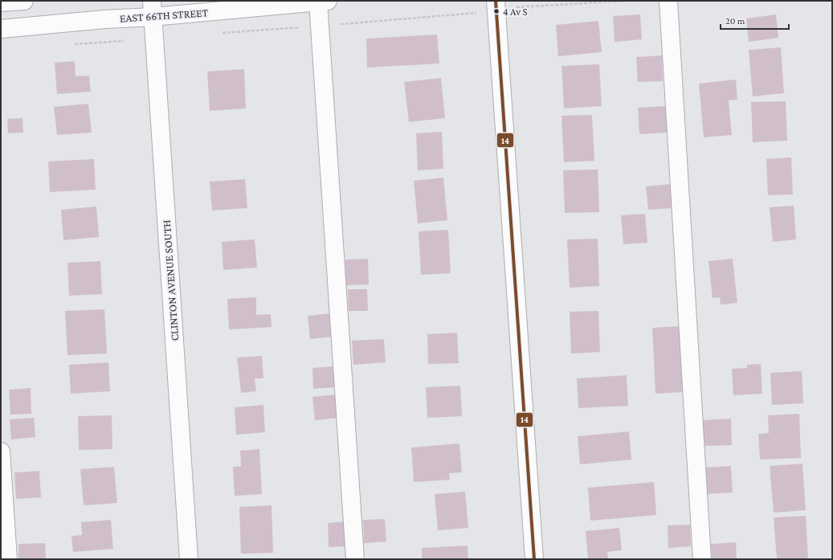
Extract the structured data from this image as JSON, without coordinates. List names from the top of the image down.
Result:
{
  "streets": {
    "street": ["EAST 66TH STREET", "CLINTON AVENUE SOUTH"]
  },
  "crossings": [
    ["EAST 66TH STREET", "CLINTON AVENUE SOUTH"]
  ],
  "places": ["4 Av S"],
  "lines": ["transit line 14"],
  "scale_bar": "20 m"
}
